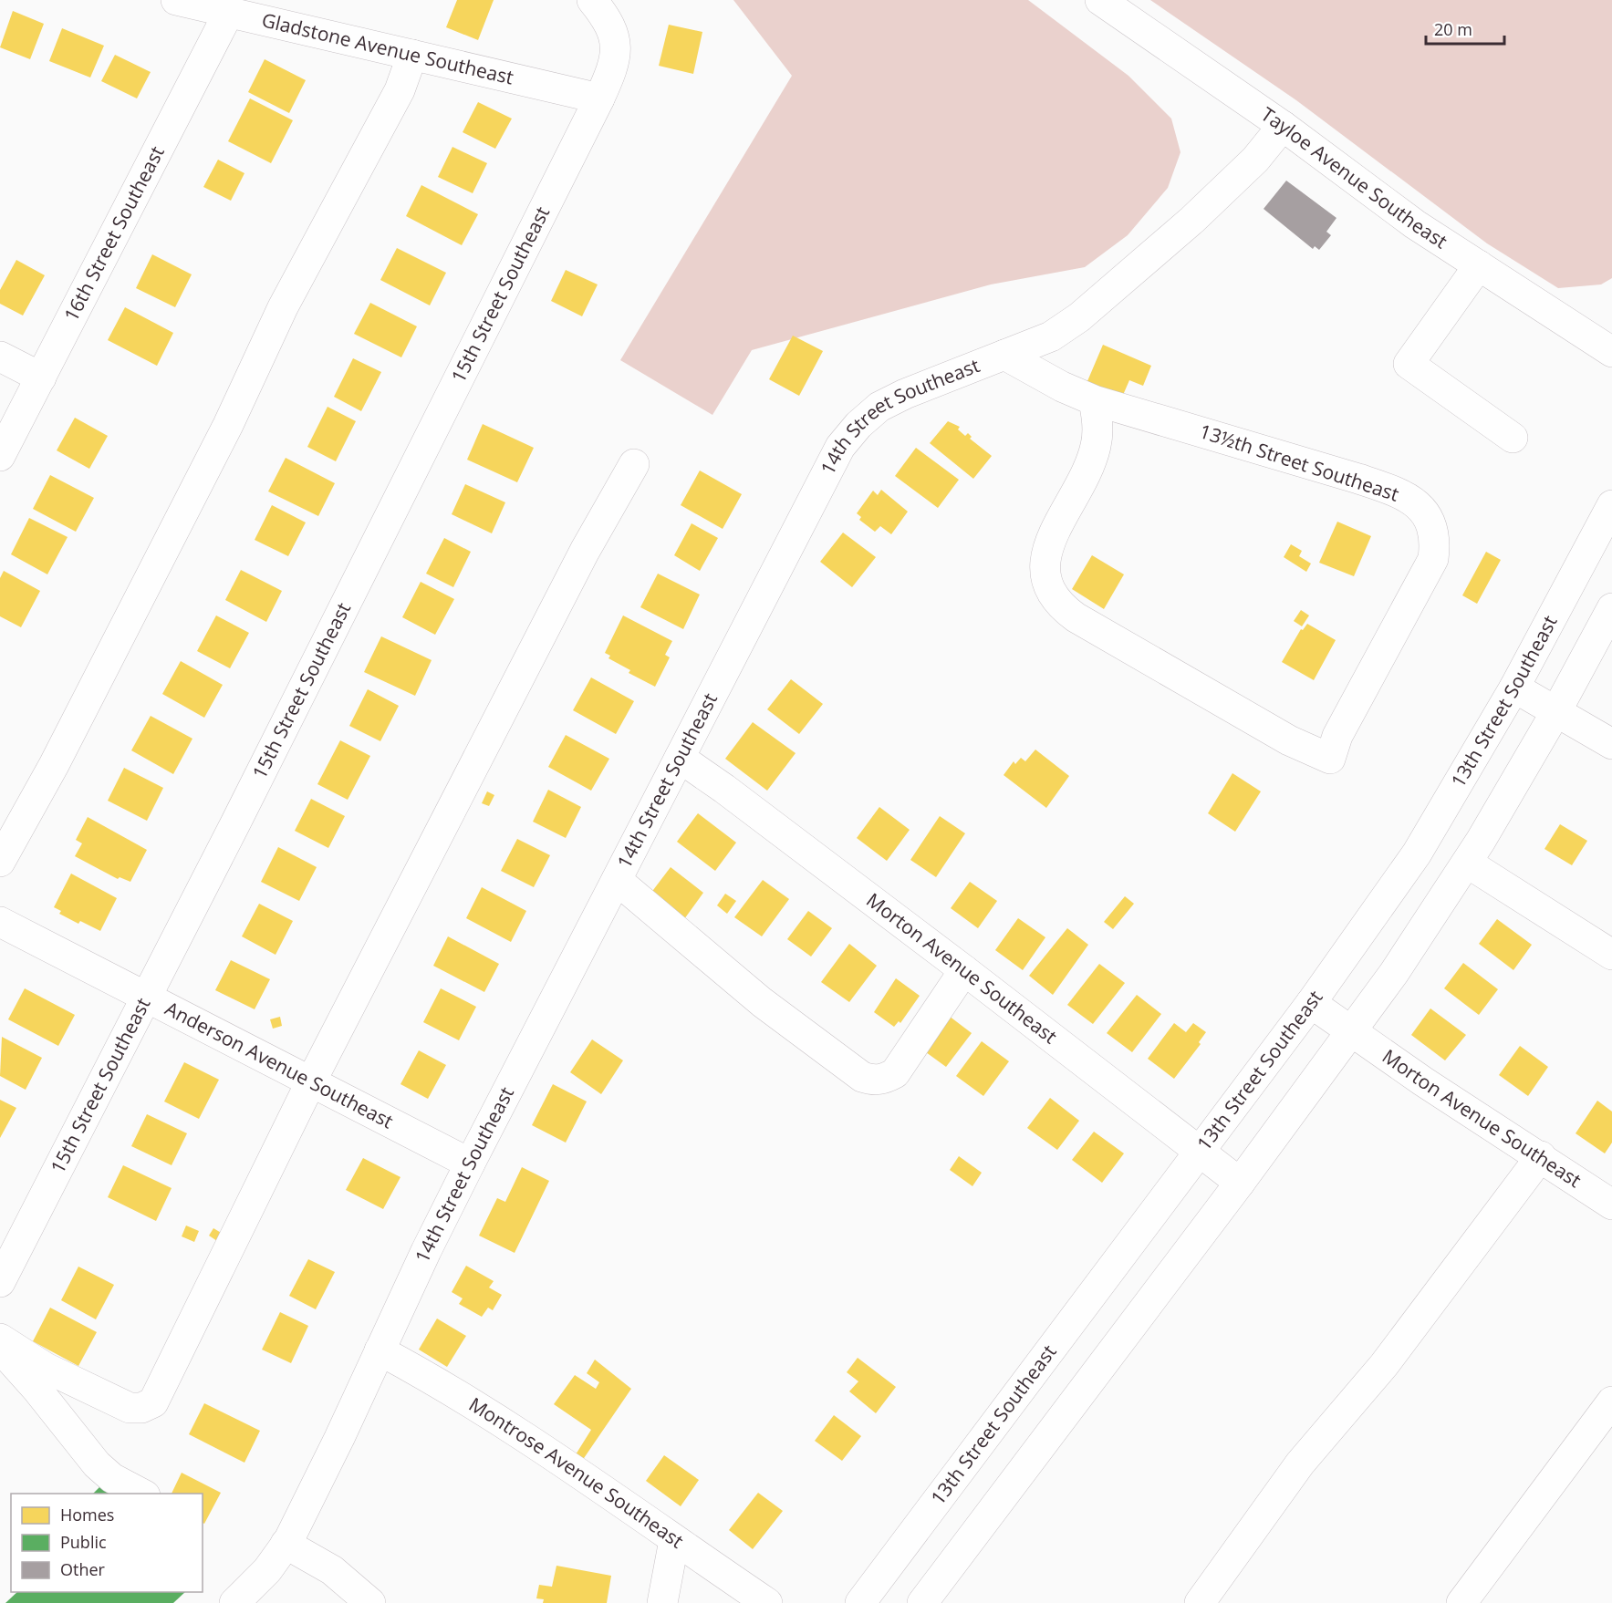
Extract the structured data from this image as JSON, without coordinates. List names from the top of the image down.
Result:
{
  "streets": {
    "street": [
      "Gladstone Avenue Southeast",
      "Tayloe Avenue Southeast",
      "16th Street Southeast",
      "15th Street Southeast",
      "14th Street Southeast",
      "13½th Street Southeast",
      "13th Street Southeast",
      "Morton Avenue Southeast",
      "Anderson Avenue Southeast",
      "Montrose Avenue Southeast"
    ]
  },
  "crossings": [
    ["Gladstone Avenue Southeast", "16th Street Southeast"],
    ["Gladstone Avenue Southeast", "15th Street Southeast"],
    ["Tayloe Avenue Southeast", "14th Street Southeast"],
    ["15th Street Southeast", "Anderson Avenue Southeast"],
    ["14th Street Southeast", "13½th Street Southeast"],
    ["14th Street Southeast", "Morton Avenue Southeast"],
    ["14th Street Southeast", "Anderson Avenue Southeast"],
    ["14th Street Southeast", "Montrose Avenue Southeast"],
    ["13th Street Southeast", "Morton Avenue Southeast"]
  ],
  "legend": ["Homes", "Public", "Other"],
  "scale_bar": "20 m"
}
